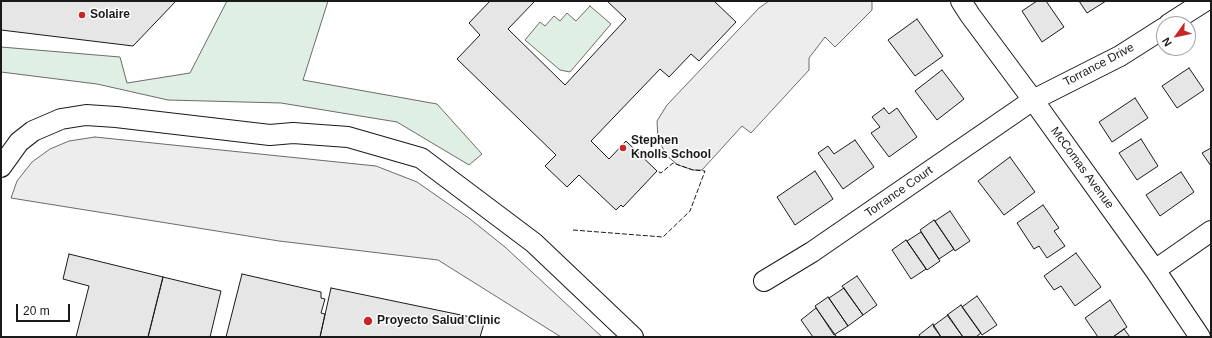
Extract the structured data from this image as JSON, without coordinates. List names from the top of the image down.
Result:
{
  "streets": {
    "street": ["Torrance Drive", "McComas Avenue", "Torrance Court"]
  },
  "crossings": [
    ["Torrance Drive", "McComas Avenue"],
    ["Torrance Drive", "Torrance Court"],
    ["McComas Avenue", "Torrance Court"]
  ],
  "places": ["Solaire", "Stephen Knolls School", "Proyecto Salud Clinic"],
  "scale_bar": "20 m",
  "north": "bottom left"
}
